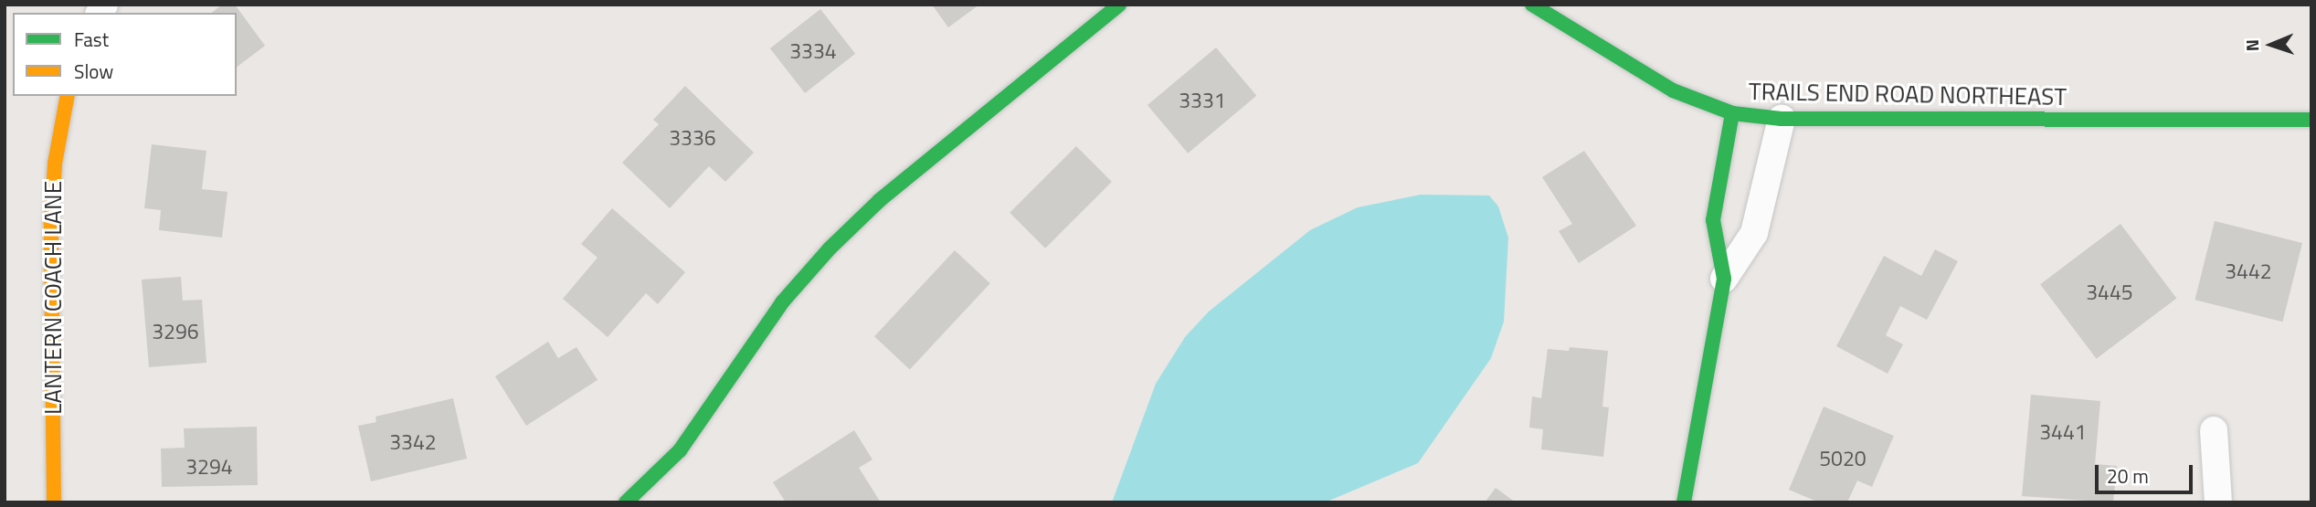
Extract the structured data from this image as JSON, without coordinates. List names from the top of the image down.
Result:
{
  "streets": {
    "street": ["TRAILS END ROAD NORTHEAST", "LANTERN COACH LANE"]
  },
  "house_numbers": [
    "3334",
    "3331",
    "3336",
    "3442",
    "3445",
    "3296",
    "3441",
    "3342",
    "5020",
    "3294"
  ],
  "legend": ["Fast", "Slow"],
  "scale_bar": "20 m",
  "north": "left"
}
